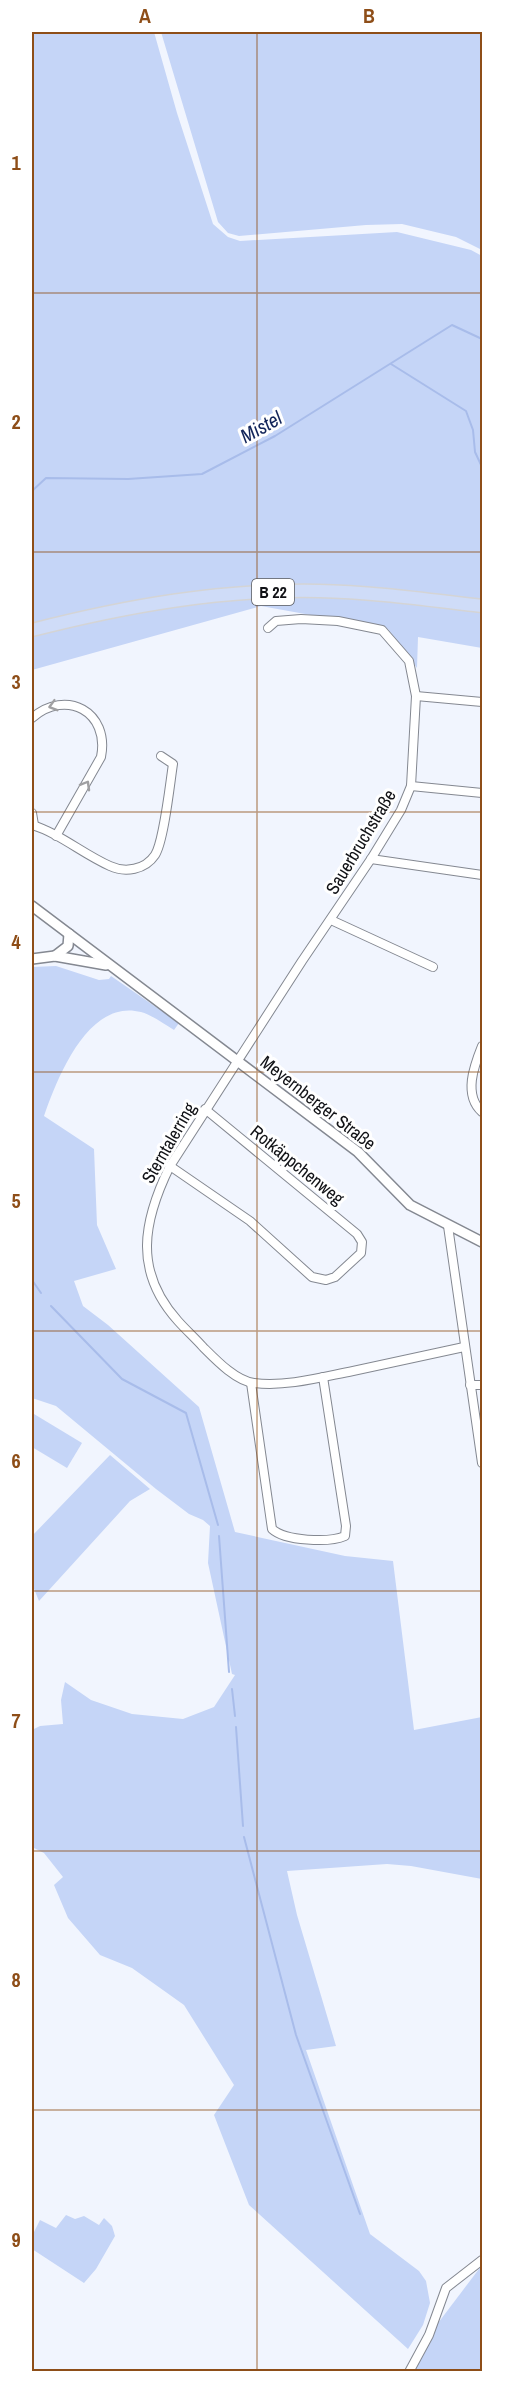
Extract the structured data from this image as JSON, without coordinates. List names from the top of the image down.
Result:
{
  "streets": {
    "main road": ["B 22"],
    "street": [
      "Sauerbruchstraße",
      "Meyernberger Straße",
      "Sterntalerring",
      "Rotkäppchenweg"
    ]
  },
  "crossings": [
    ["Sauerbruchstraße", "Meyernberger Straße"],
    ["Sauerbruchstraße", "Sterntalerring"],
    ["Meyernberger Straße", "Sterntalerring"],
    ["Sterntalerring", "Rotkäppchenweg"]
  ],
  "water": ["Mistel"],
  "grid": {
    "columns": ["A", "B"],
    "rows": [
      "1",
      "2",
      "3",
      "4",
      "5",
      "6",
      "7",
      "8",
      "9"
    ]
  }
}
